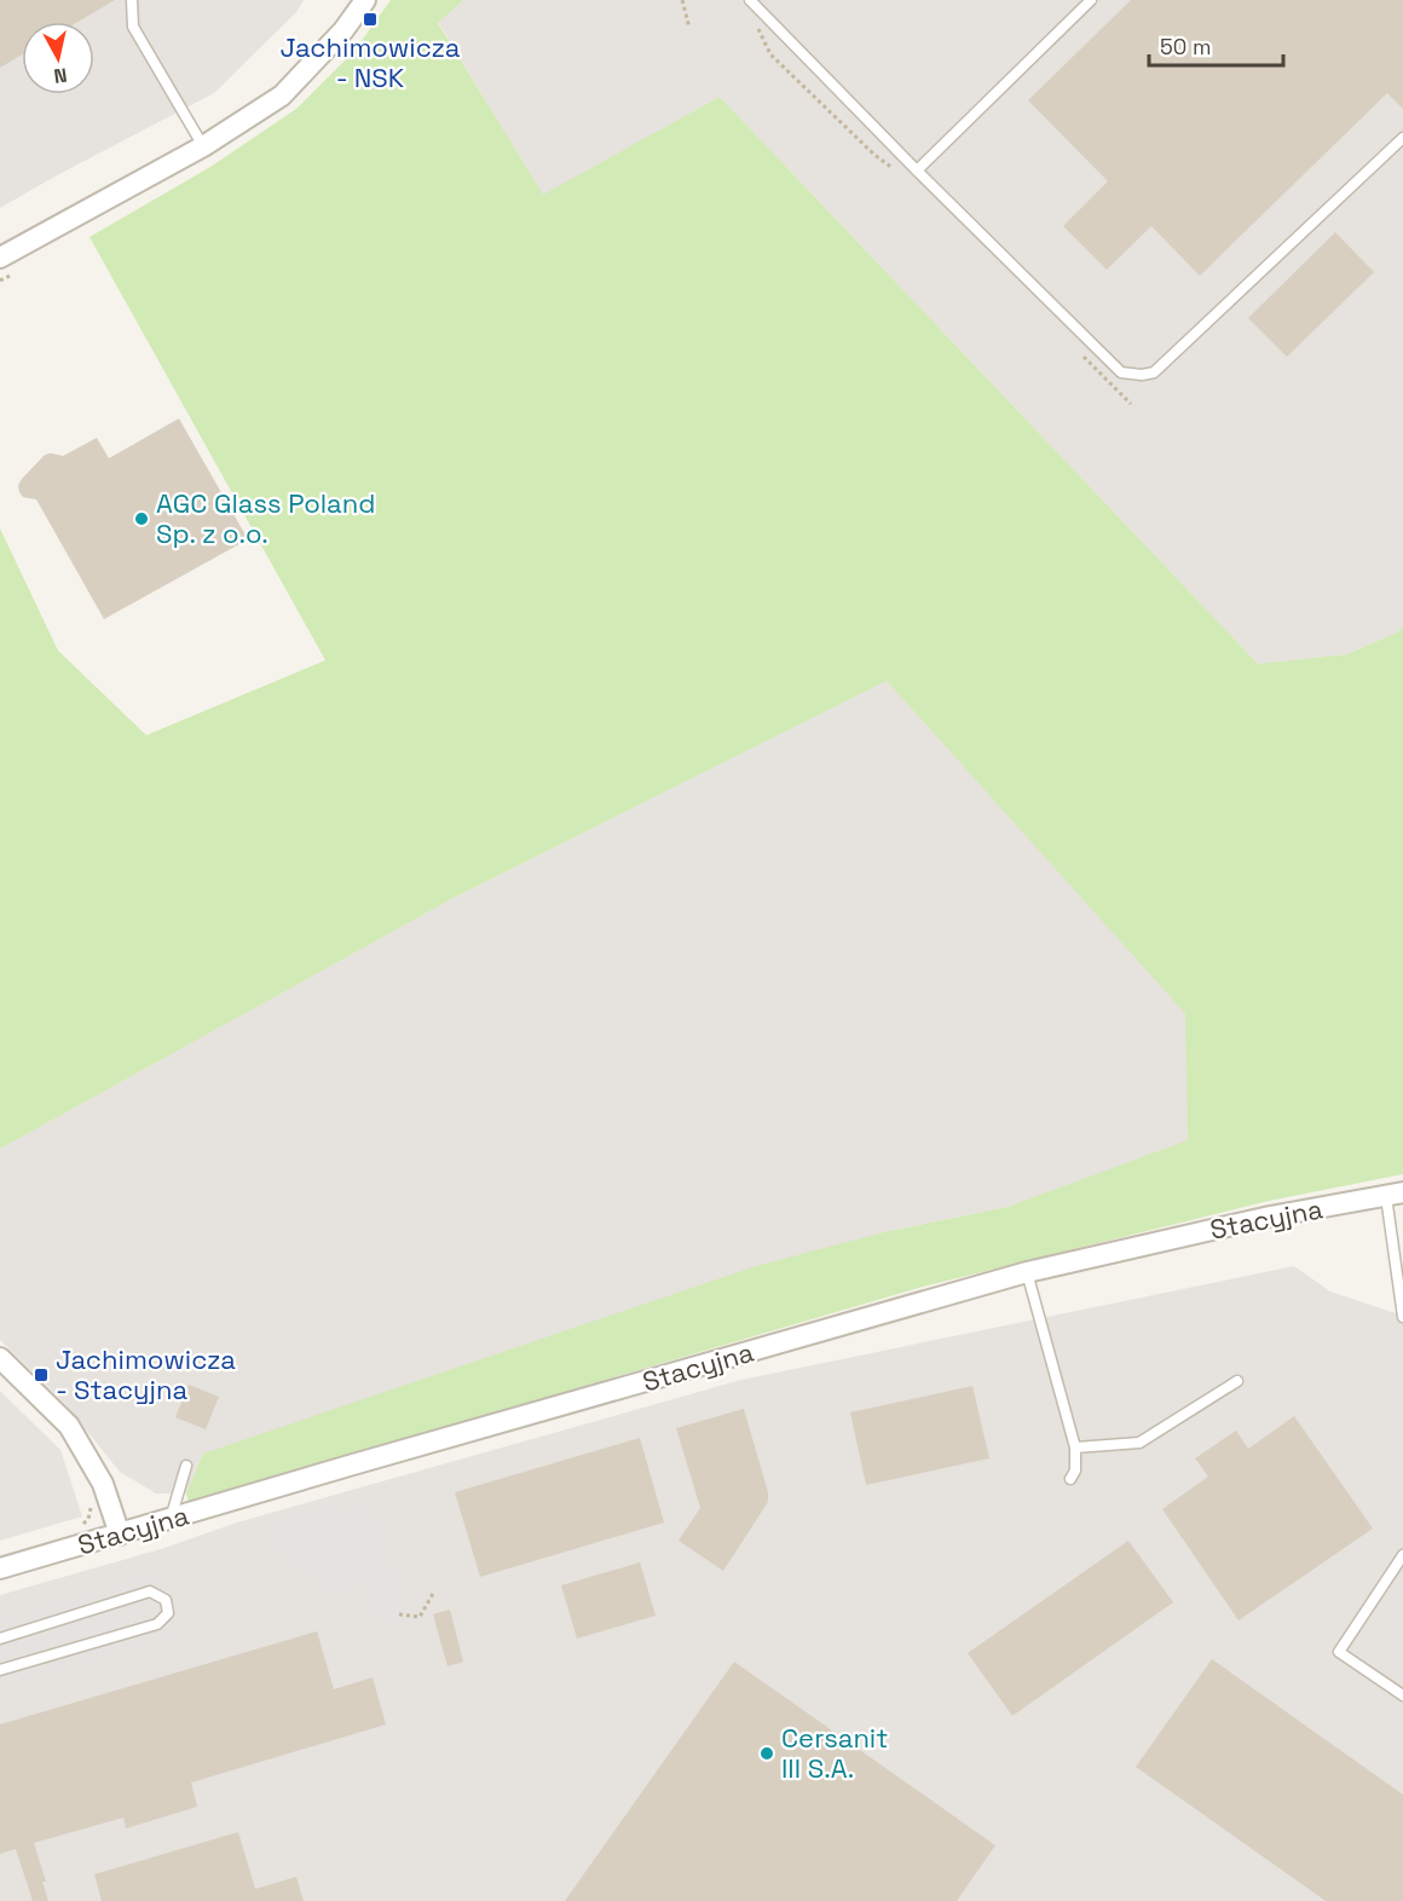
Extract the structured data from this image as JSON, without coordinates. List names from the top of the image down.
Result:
{
  "streets": {
    "street": ["Stacyjna"]
  },
  "places": {
    "transit": ["Jachimowicza - NSK", "Jachimowicza - Stacyjna"],
    "other": ["AGC Glass Poland Sp. z o.o.", "Cersanit III S.A."]
  },
  "scale_bar": "50 m",
  "north": "bottom"
}
